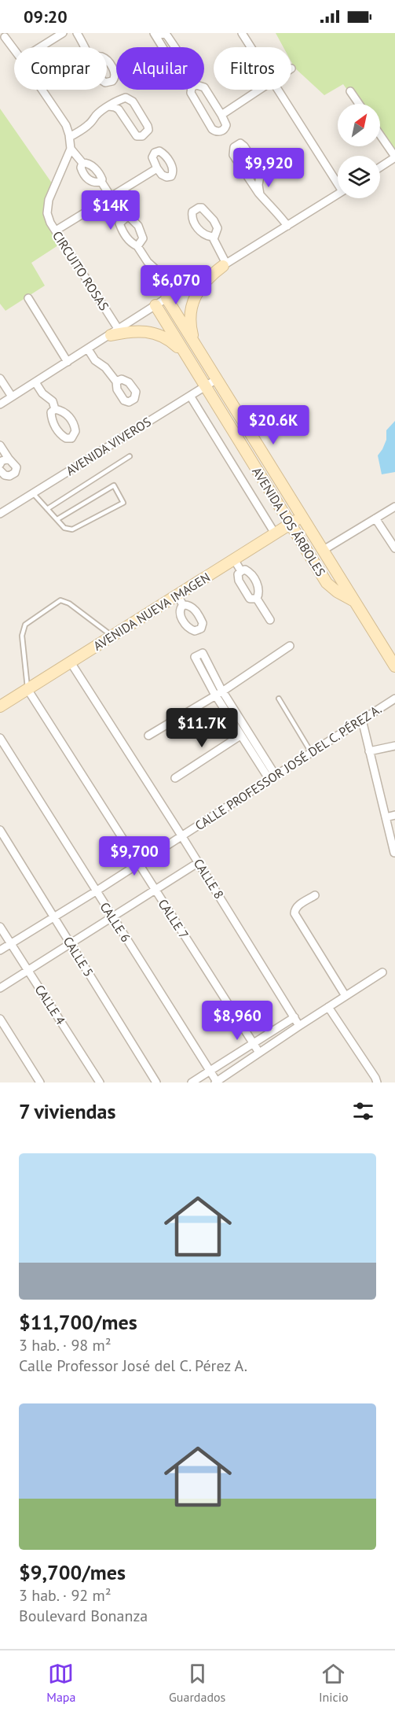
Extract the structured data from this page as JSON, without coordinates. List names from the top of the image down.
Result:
{
  "streets": {
    "street": [
      "CIRCUITO ROSAS",
      "AVENIDA VIVEROS",
      "AVENIDA LOS ÁRBOLES",
      "AVENIDA NUEVA IMAGEN",
      "CALLE PROFESSOR JOSÉ DEL C. PÉREZ A.",
      "CALLE 8",
      "CALLE 7",
      "CALLE 6",
      "CALLE 5",
      "CALLE 4"
    ]
  },
  "crossings": [
    ["AVENIDA VIVEROS", "AVENIDA LOS ÁRBOLES"],
    ["AVENIDA LOS ÁRBOLES", "AVENIDA NUEVA IMAGEN"],
    ["AVENIDA NUEVA IMAGEN", "CALLE 8"],
    ["AVENIDA NUEVA IMAGEN", "CALLE 7"],
    ["CALLE PROFESSOR JOSÉ DEL C. PÉREZ A.", "CALLE 8"],
    ["CALLE PROFESSOR JOSÉ DEL C. PÉREZ A.", "CALLE 7"],
    ["CALLE PROFESSOR JOSÉ DEL C. PÉREZ A.", "CALLE 6"],
    ["CALLE PROFESSOR JOSÉ DEL C. PÉREZ A.", "CALLE 5"],
    ["CALLE PROFESSOR JOSÉ DEL C. PÉREZ A.", "CALLE 4"]
  ],
  "north": "top right",
  "page": {
    "status": "09:20",
    "chip": ["Comprar", "Alquilar", "Filtros"],
    "price": [
      "$9,920",
      "$14K",
      "$6,070",
      "$20.6K",
      "$11.7K",
      "$9,700",
      "$8,960"
    ],
    "heading": "7 viviendas",
    "list": [
      {
        "name": "$11,700/mes",
        "note": "3 hab. · 98 m² · Calle Professor José del C. Pérez A."
      },
      {
        "name": "$9,700/mes",
        "note": "3 hab. · 92 m² · Boulevard Bonanza"
      }
    ],
    "tabs": ["Mapa", "Guardados", "Inicio"]
  }
}
